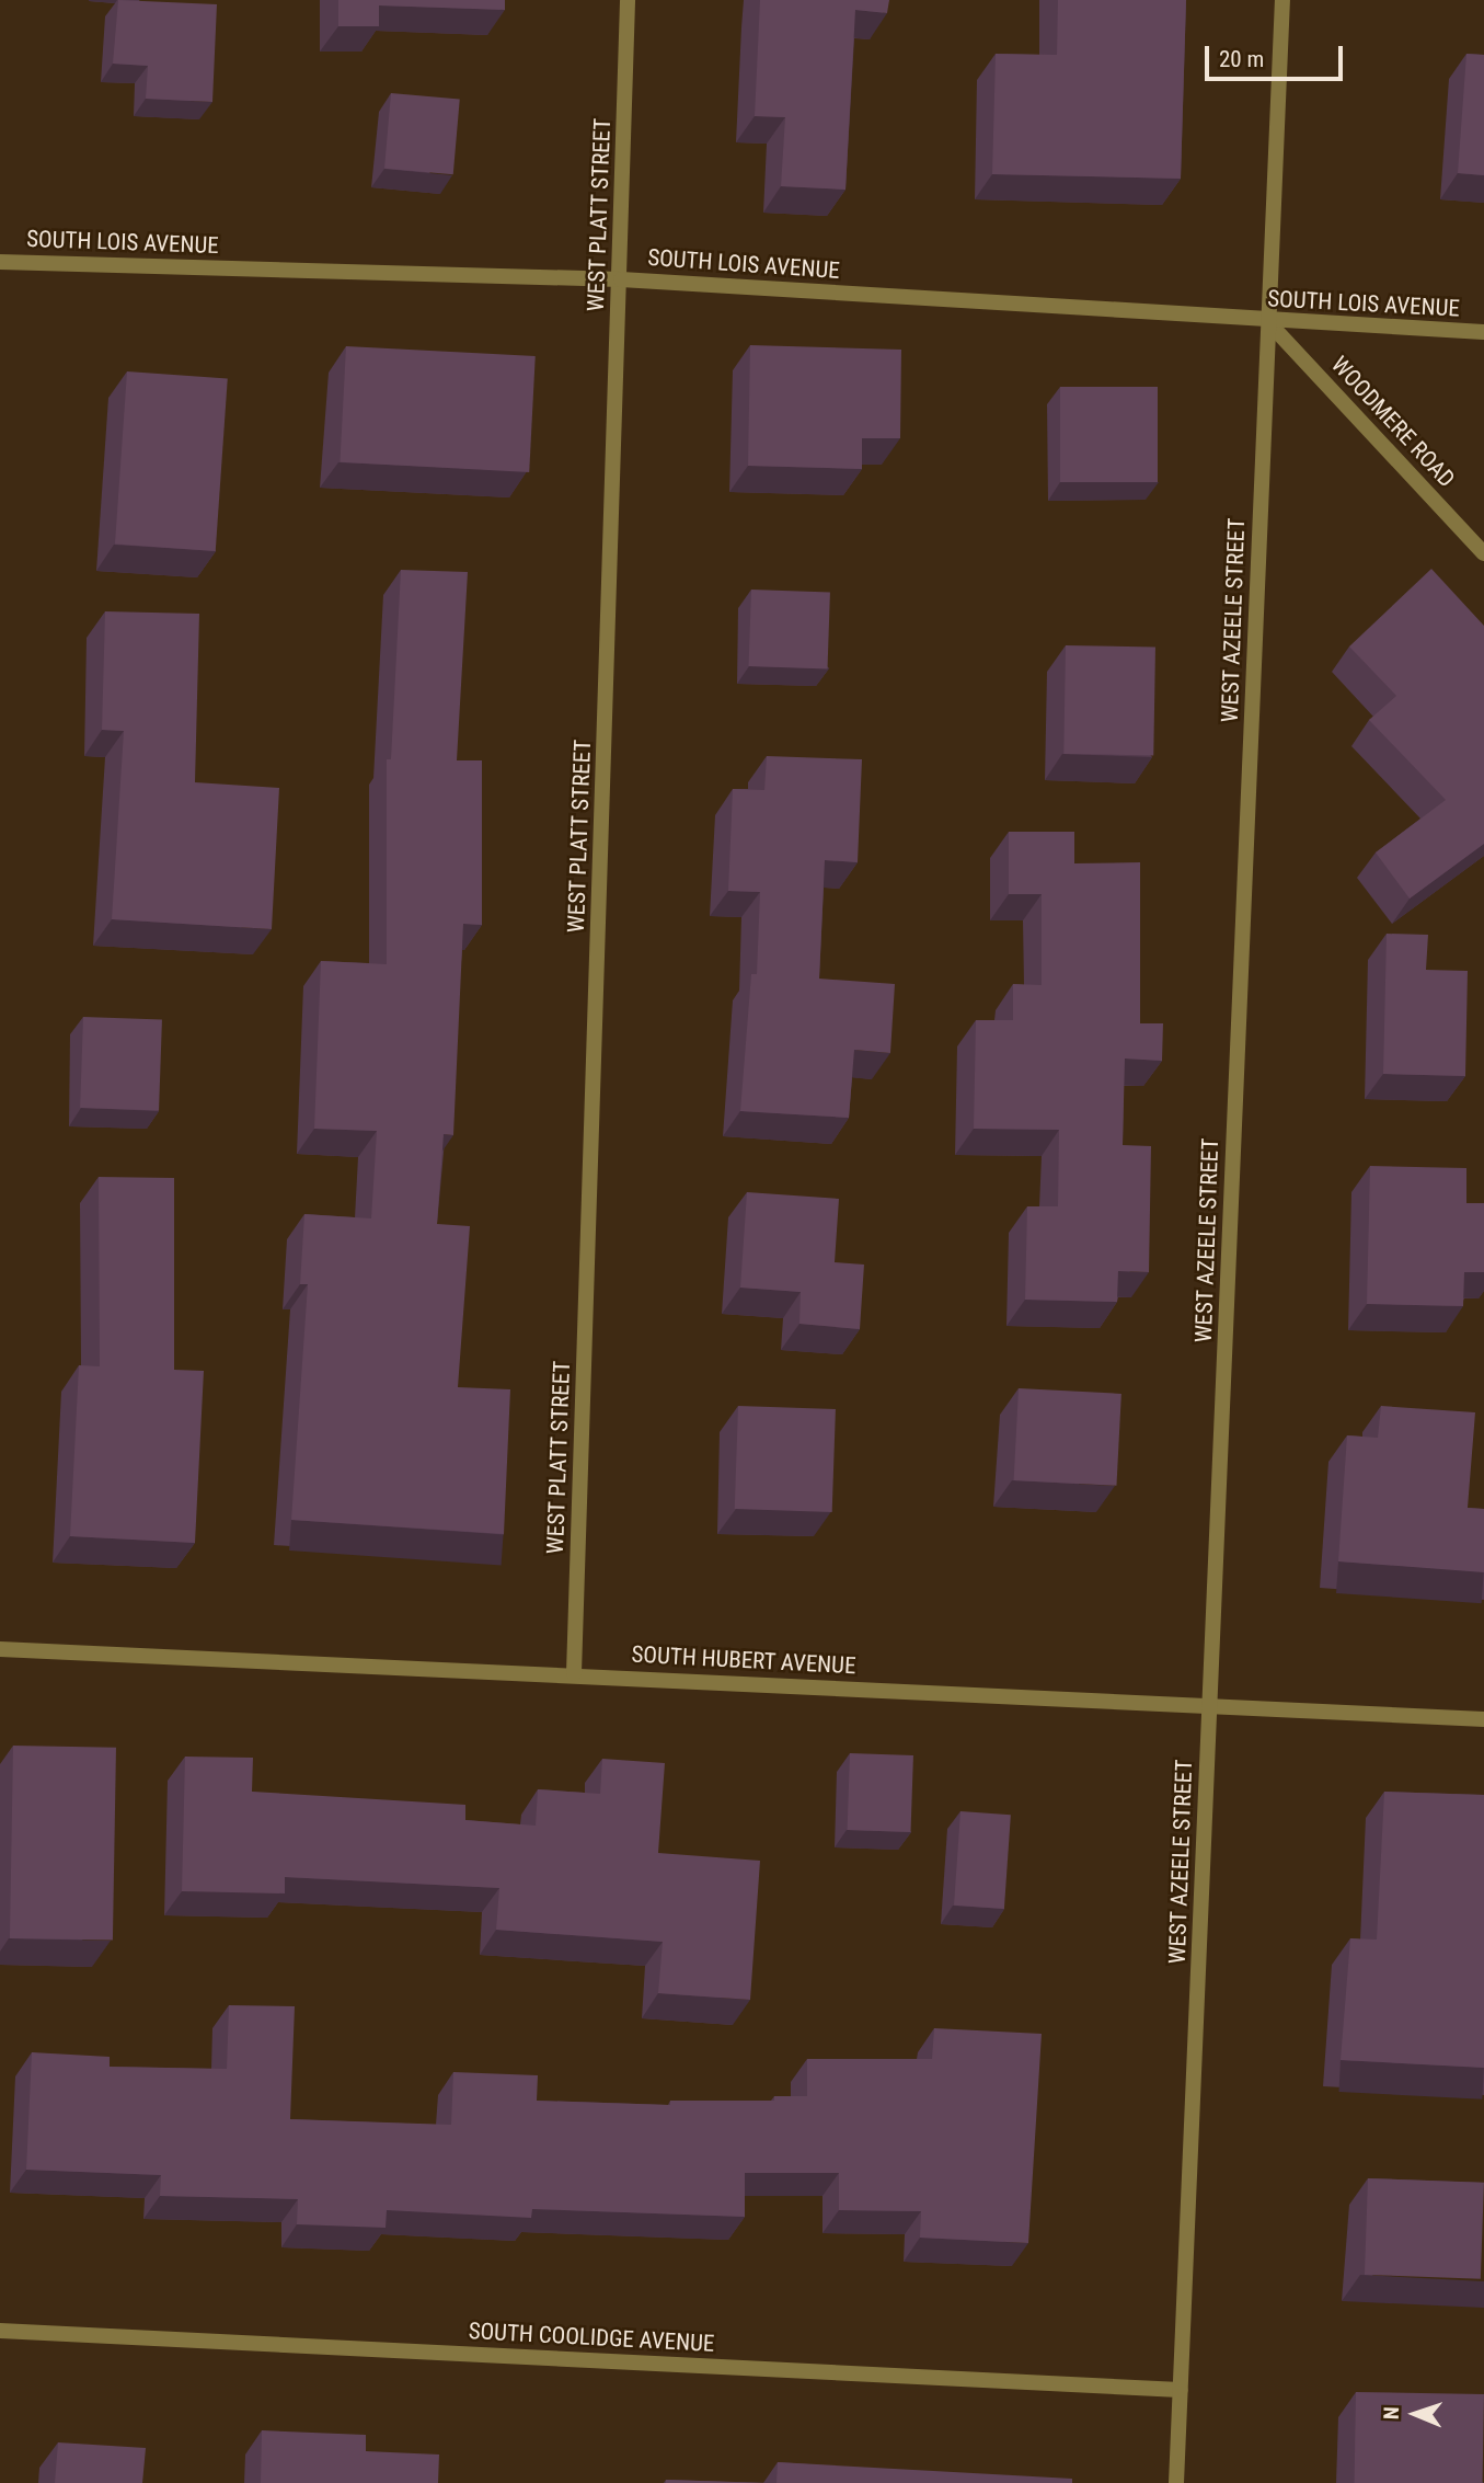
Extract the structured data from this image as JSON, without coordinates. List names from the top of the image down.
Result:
{
  "streets": {
    "street": [
      "WEST PLATT STREET",
      "SOUTH LOIS AVENUE",
      "WOODMERE ROAD",
      "WEST AZEELE STREET",
      "SOUTH HUBERT AVENUE",
      "SOUTH COOLIDGE AVENUE"
    ]
  },
  "crossings": [
    ["WEST PLATT STREET", "SOUTH LOIS AVENUE"],
    ["WEST PLATT STREET", "SOUTH HUBERT AVENUE"],
    ["SOUTH LOIS AVENUE", "WOODMERE ROAD"],
    ["SOUTH LOIS AVENUE", "WEST AZEELE STREET"],
    ["WOODMERE ROAD", "WEST AZEELE STREET"],
    ["WEST AZEELE STREET", "SOUTH HUBERT AVENUE"],
    ["WEST AZEELE STREET", "SOUTH COOLIDGE AVENUE"]
  ],
  "scale_bar": "20 m",
  "north": "left"
}
